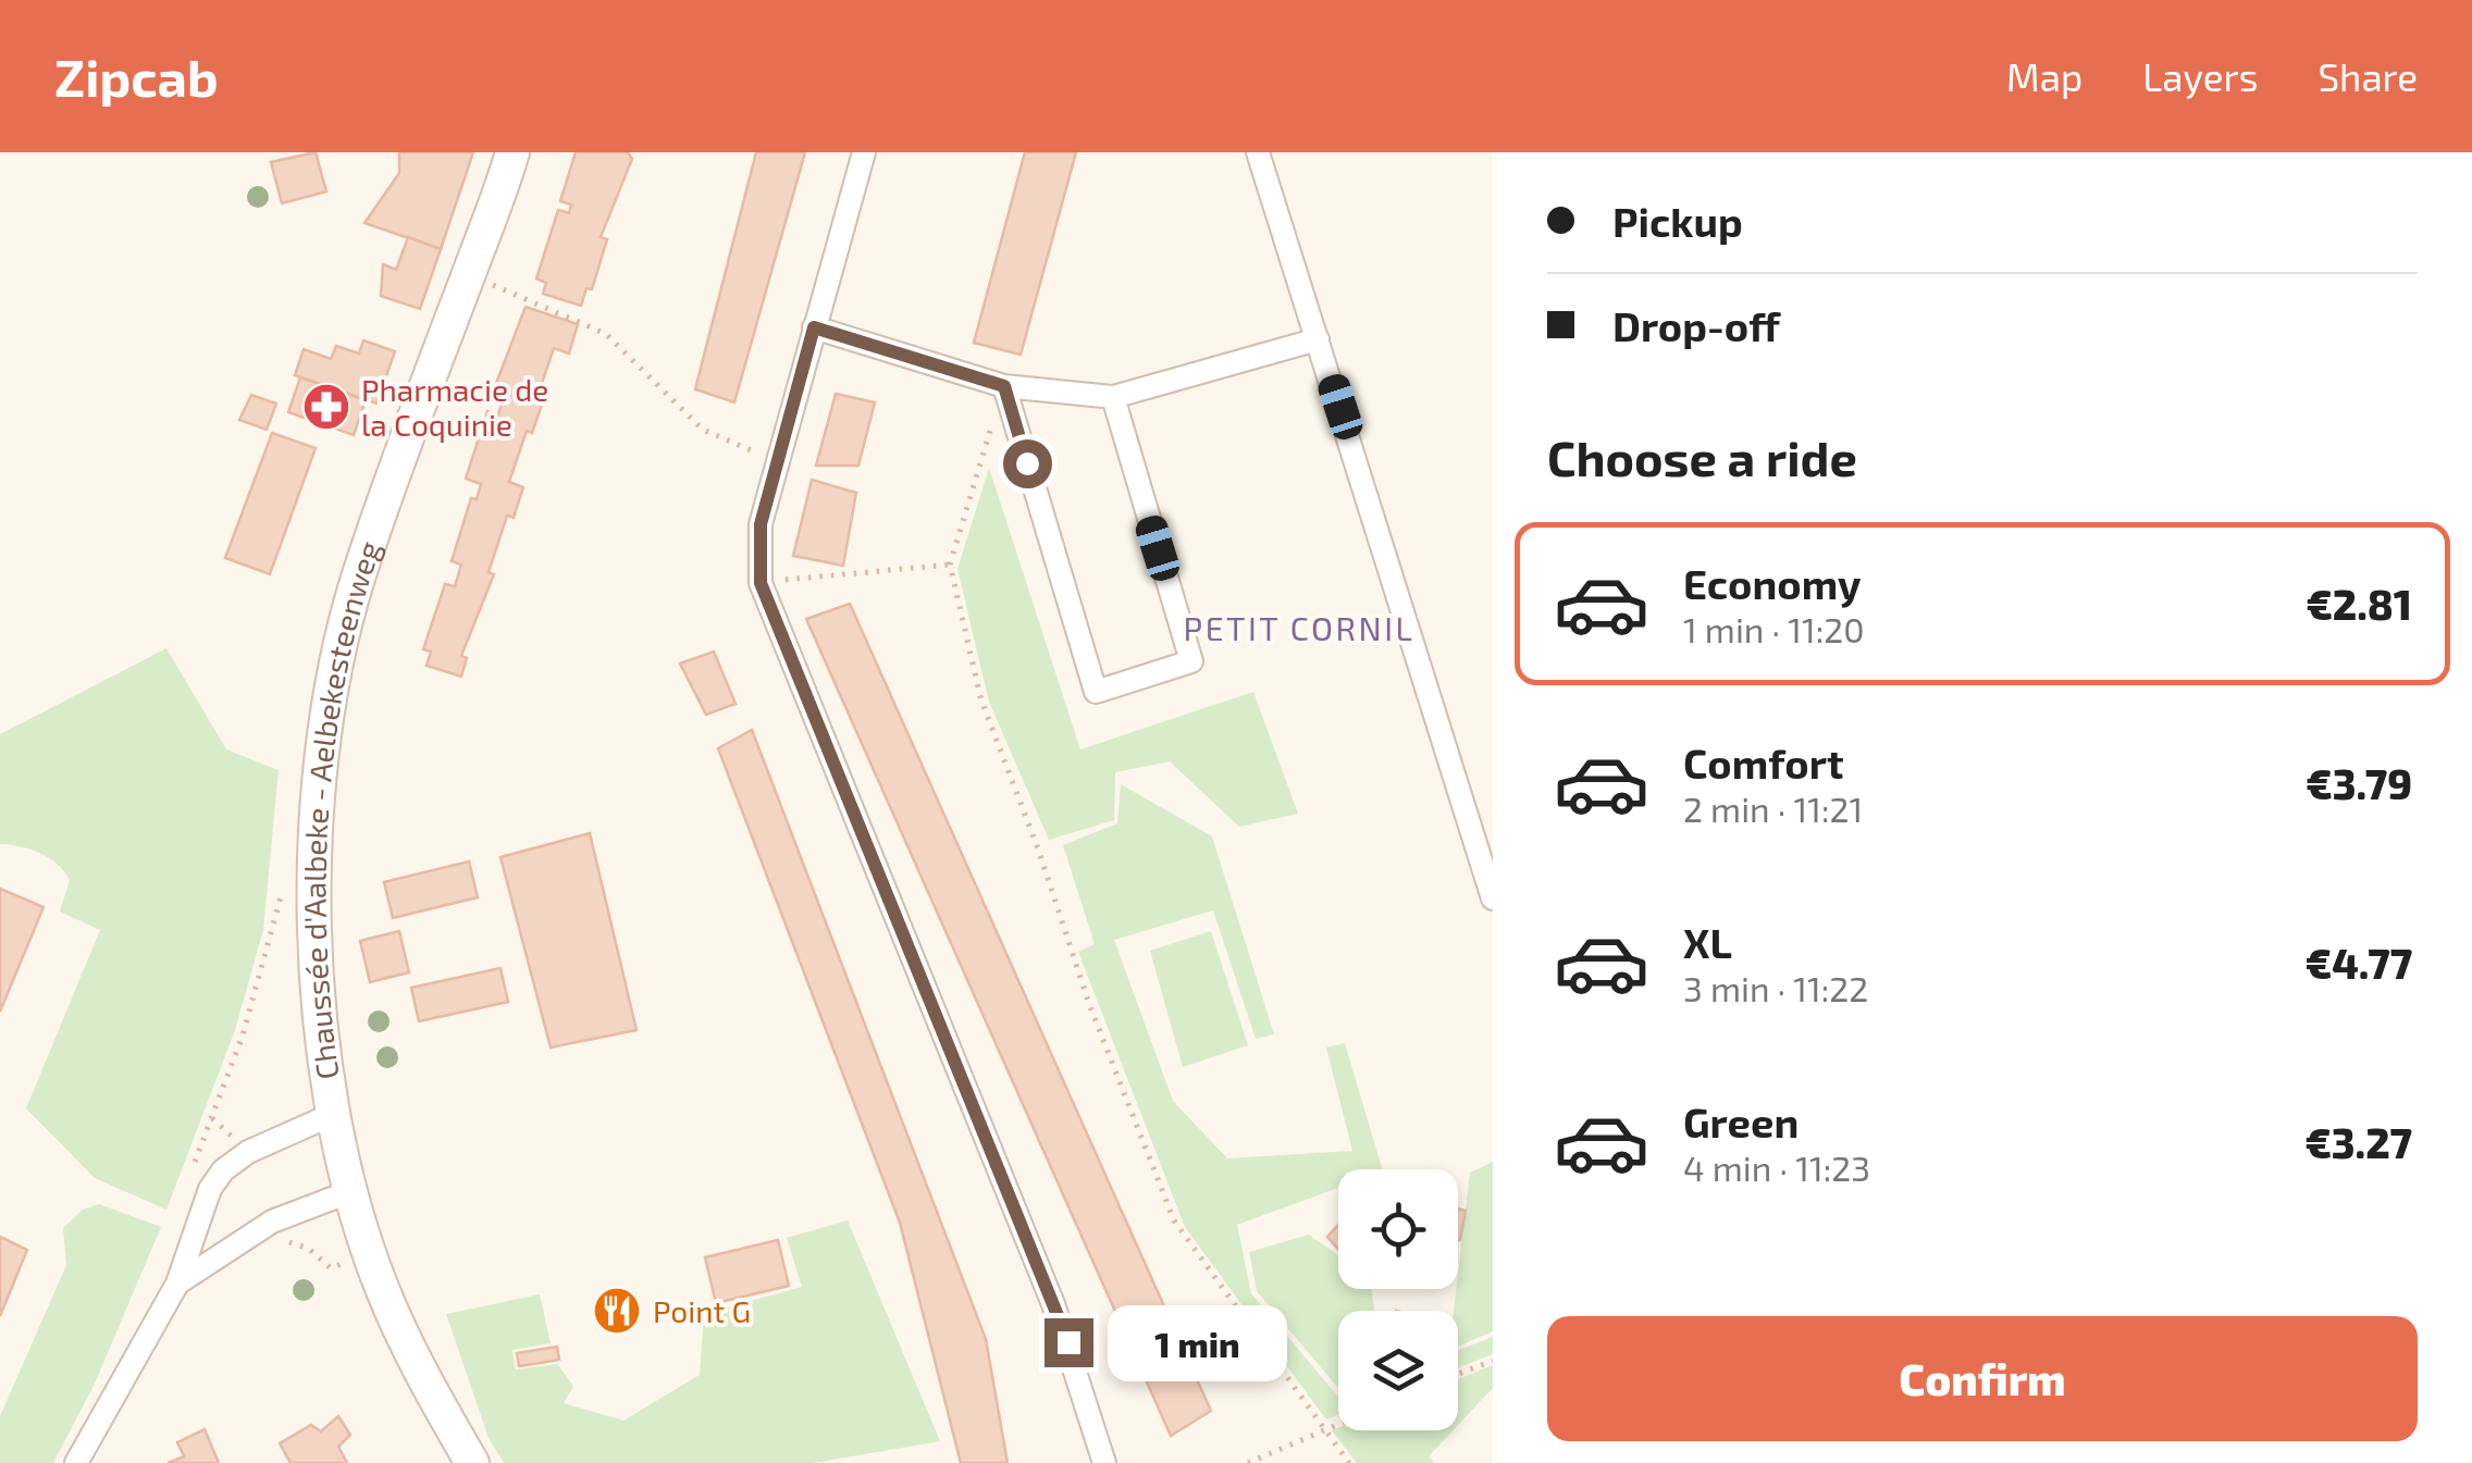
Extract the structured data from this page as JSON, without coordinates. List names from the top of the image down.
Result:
{
  "streets": {
    "main road": ["Chaussée d'Aalbeke - Aelbekesteenweg"]
  },
  "districts": ["PETIT CORNIL"],
  "places": {
    "pharmacy": ["Pharmacie de la Coquinie"],
    "restaurant": ["Point G"]
  },
  "page": {
    "header": "Zipcab",
    "nav": ["Map", "Layers", "Share"],
    "banner": ["Pickup", "Drop-off"],
    "heading": "Choose a ride",
    "list": [
      {
        "name": "Economy",
        "note": "1 min · 11:20",
        "value": "€2.81"
      },
      {
        "name": "Comfort",
        "note": "2 min · 11:21",
        "value": "€3.79"
      },
      {
        "name": "XL",
        "note": "3 min · 11:22",
        "value": "€4.77"
      },
      {
        "name": "Green",
        "note": "4 min · 11:23",
        "value": "€3.27"
      }
    ],
    "buttons": "Confirm",
    "bubble": "1 min"
  }
}
